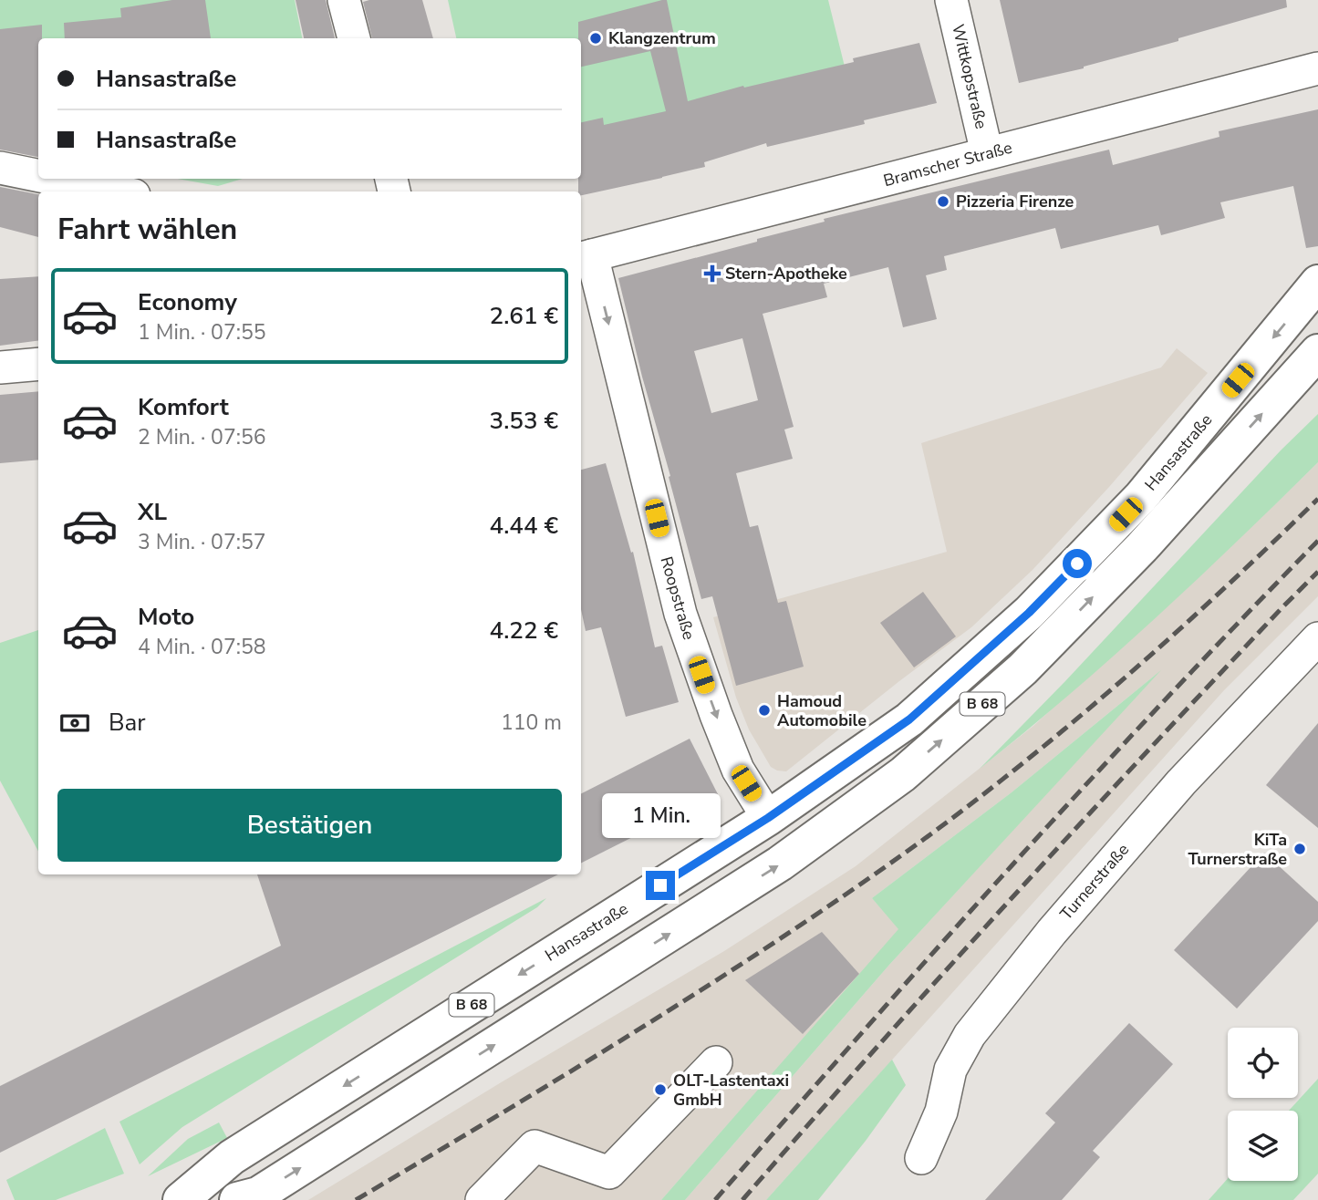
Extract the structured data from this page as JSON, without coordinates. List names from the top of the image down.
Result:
{
  "streets": {
    "main road": ["Hansastraße", "B 68"],
    "street": [
      "Wittkopstraße",
      "Bramscher Straße",
      "Roopstraße",
      "Turnerstraße"
    ]
  },
  "crossings": [
    ["Wittkopstraße", "Bramscher Straße"],
    ["Bramscher Straße", "Roopstraße"],
    ["Hansastraße", "Roopstraße"]
  ],
  "one_way": ["Roopstraße"],
  "places": {
    "other": [
      "Klangzentrum",
      "Pizzeria Firenze",
      "Hamoud Automobile",
      "KiTa Turnerstraße",
      "OLT-Lastentaxi GmbH"
    ],
    "health": ["Stern-Apotheke"]
  },
  "page": {
    "banner": ["Hansastraße", "Hansastraße"],
    "heading": "Fahrt wählen",
    "list": [
      {
        "name": "Economy",
        "note": "1 Min. · 07:55",
        "value": "2.61 €"
      },
      {
        "name": "Komfort",
        "note": "2 Min. · 07:56",
        "value": "3.53 €"
      },
      {
        "name": "XL",
        "note": "3 Min. · 07:57",
        "value": "4.44 €"
      },
      {
        "name": "Moto",
        "note": "4 Min. · 07:58",
        "value": "4.22 €"
      }
    ],
    "pay": ["Bar", "110 m"],
    "buttons": "Bestätigen",
    "bubble": "1 Min."
  }
}
